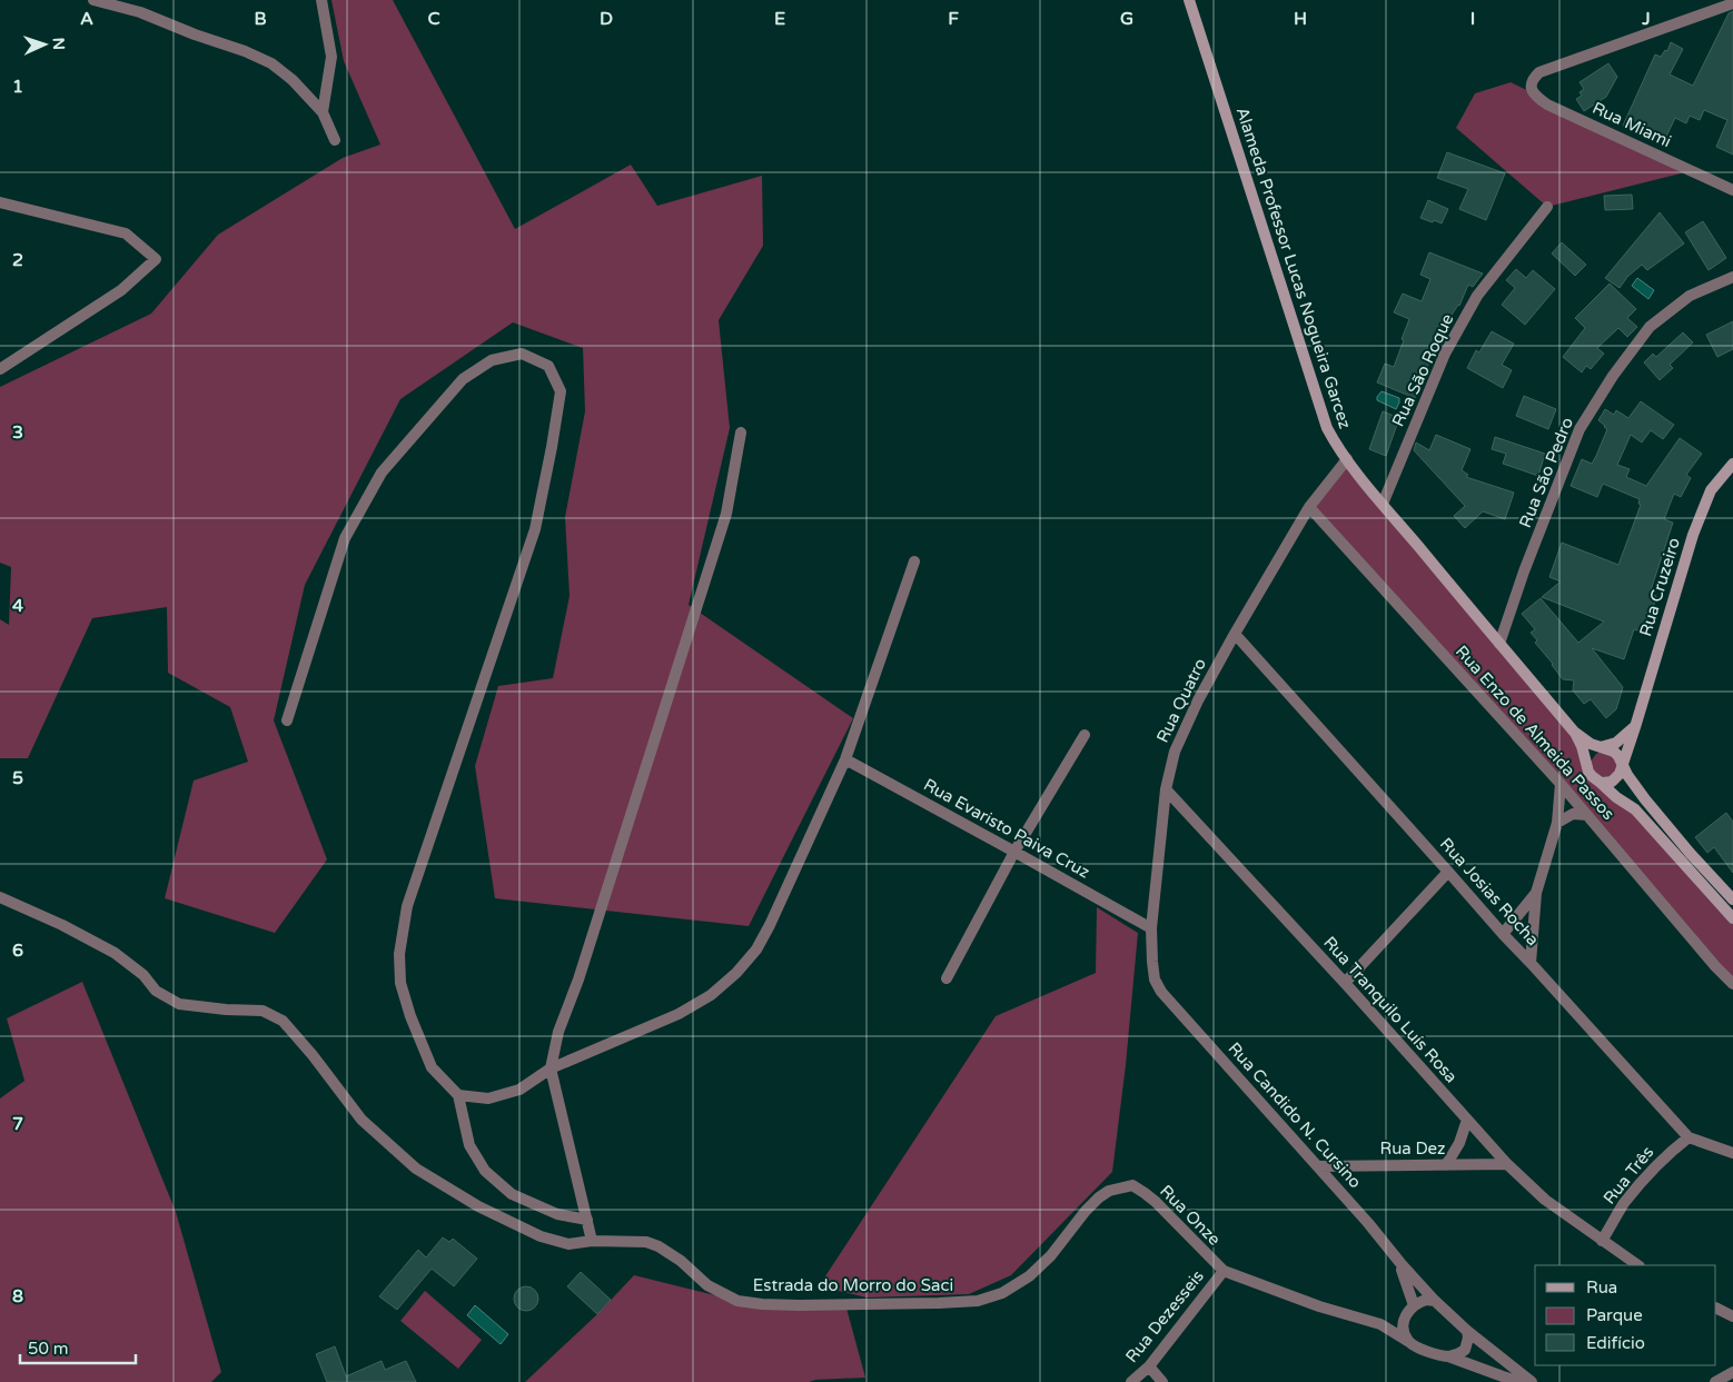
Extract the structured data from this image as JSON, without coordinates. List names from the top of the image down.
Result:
{
  "streets": {
    "main road": ["Alameda Professor Lucas Nogueira Garcez", "Rua Cruzeiro"],
    "street": [
      "Rua Miami",
      "Rua São Roque",
      "Rua São Pedro",
      "Rua Quatro",
      "Rua Enzo de Almeida Passos",
      "Rua Evaristo Paiva Cruz",
      "Rua Josias Rocha",
      "Rua Tranquilo Luís Rosa",
      "Rua Candido N. Cursino",
      "Rua Dez",
      "Rua Três",
      "Rua Onze",
      "Estrada do Morro do Saci",
      "Rua Dezesseis"
    ]
  },
  "crossings": [
    ["Alameda Professor Lucas Nogueira Garcez", "Rua São Roque"],
    ["Alameda Professor Lucas Nogueira Garcez", "Rua São Pedro"],
    ["Alameda Professor Lucas Nogueira Garcez", "Rua Cruzeiro"],
    ["Alameda Professor Lucas Nogueira Garcez", "Rua Quatro"],
    ["Rua Quatro", "Rua Enzo de Almeida Passos"],
    ["Rua Quatro", "Rua Evaristo Paiva Cruz"],
    ["Rua Quatro", "Rua Josias Rocha"],
    ["Rua Quatro", "Rua Tranquilo Luís Rosa"],
    ["Rua Quatro", "Rua Candido N. Cursino"],
    ["Rua Josias Rocha", "Rua Três"],
    ["Rua Tranquilo Luís Rosa", "Rua Dez"],
    ["Rua Tranquilo Luís Rosa", "Rua Três"],
    ["Rua Candido N. Cursino", "Rua Dez"],
    ["Rua Onze", "Estrada do Morro do Saci"],
    ["Rua Onze", "Rua Dezesseis"]
  ],
  "legend": ["Rua", "Parque", "Edifício"],
  "scale_bar": "50 m",
  "north": "right",
  "grid": {
    "columns": [
      "A",
      "B",
      "C",
      "D",
      "E",
      "F",
      "G",
      "H",
      "I",
      "J"
    ],
    "rows": [
      "1",
      "2",
      "3",
      "4",
      "5",
      "6",
      "7",
      "8"
    ]
  }
}
